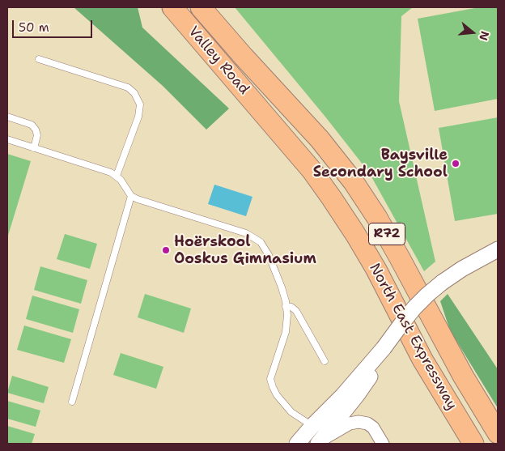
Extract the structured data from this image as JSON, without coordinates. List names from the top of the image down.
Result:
{
  "streets": {
    "highway": ["Valley Road", "R72", "North East Expressway"]
  },
  "crossings": [
    ["Valley Road", "North East Expressway"]
  ],
  "places": ["Baysville Secondary School", "Hoërskool Ooskus Gimnasium"],
  "scale_bar": "50 m",
  "north": "right"
}
